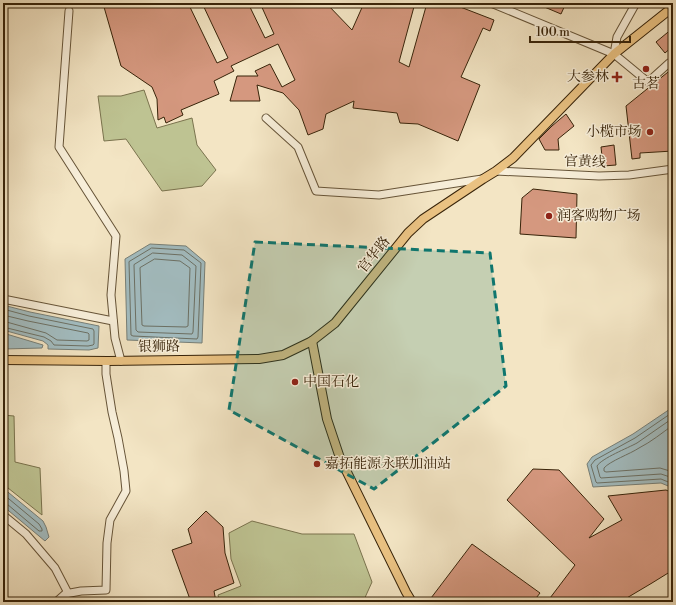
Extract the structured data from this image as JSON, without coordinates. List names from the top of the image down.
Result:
{
  "streets": {
    "main road": ["官华路", "银狮路"],
    "street": ["官黄线"]
  },
  "crossings": [
    ["官黄线", "官华路"],
    ["官华路", "银狮路"]
  ],
  "places": {
    "other": [
      "古茗",
      "小榄市场",
      "润客购物广场",
      "中国石化",
      "嘉拓能源永联加油站"
    ],
    "health": ["大参林"]
  },
  "scale_bar": "100 m"
}
